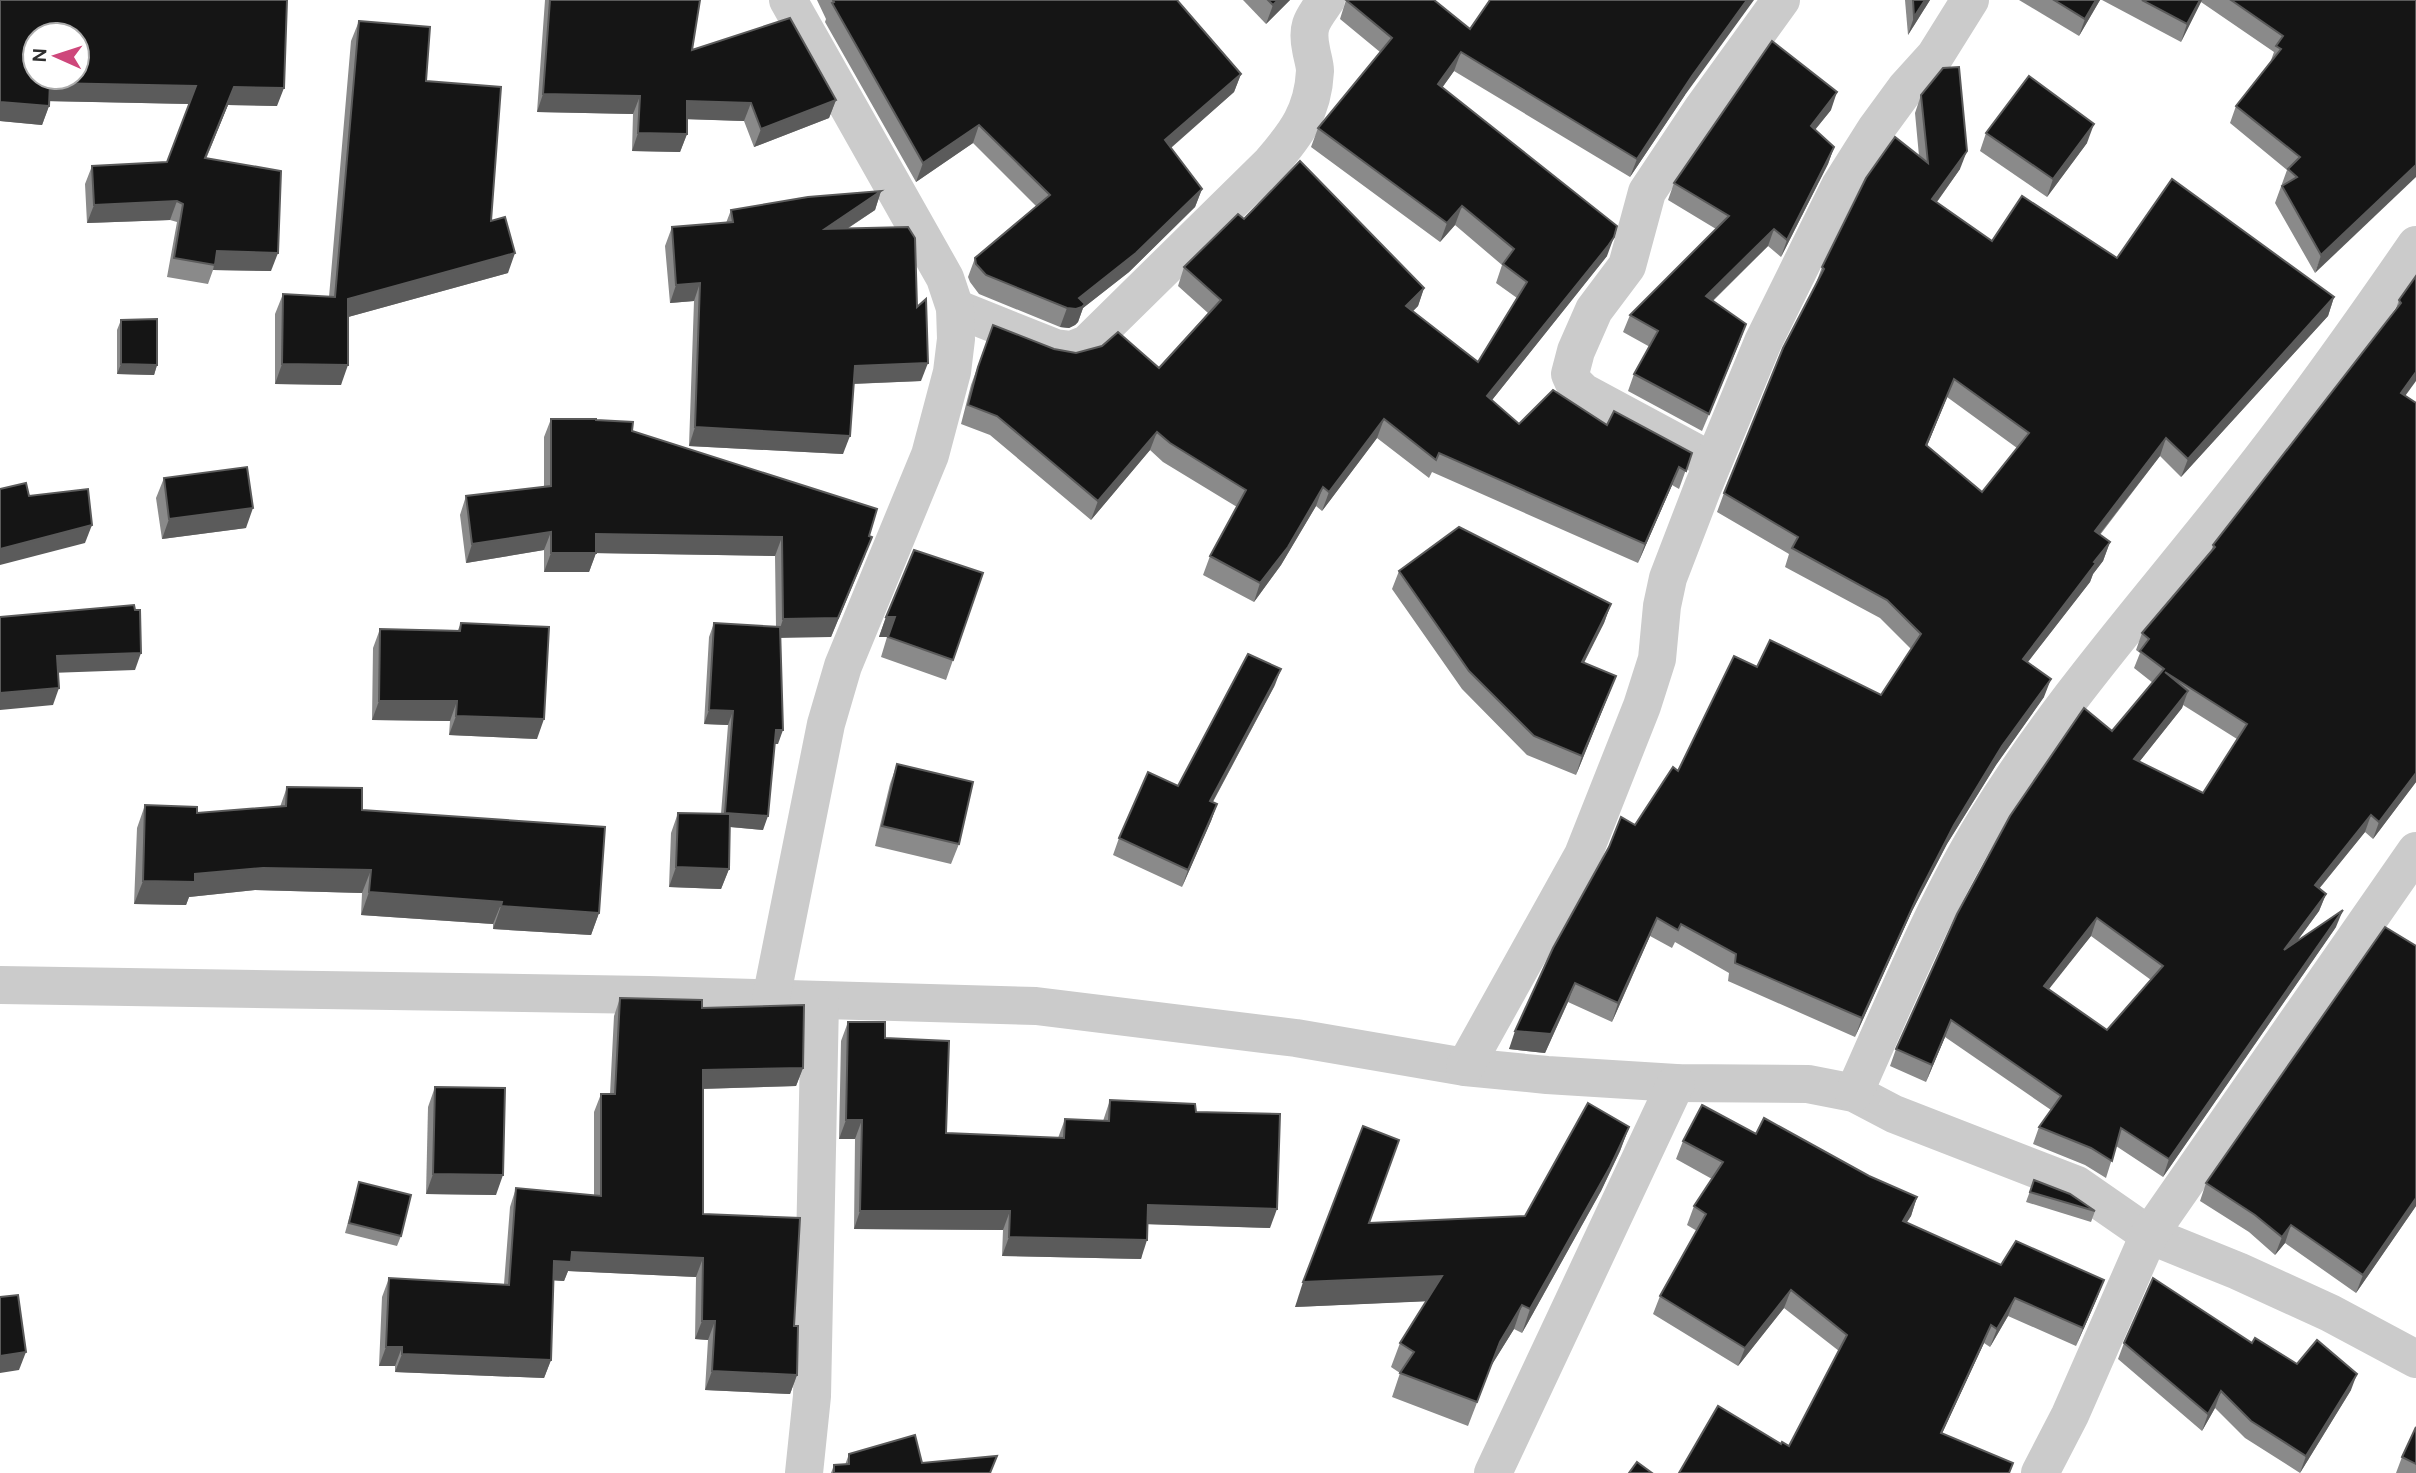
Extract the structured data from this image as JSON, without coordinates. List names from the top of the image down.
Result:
{
  "north": "left"
}
